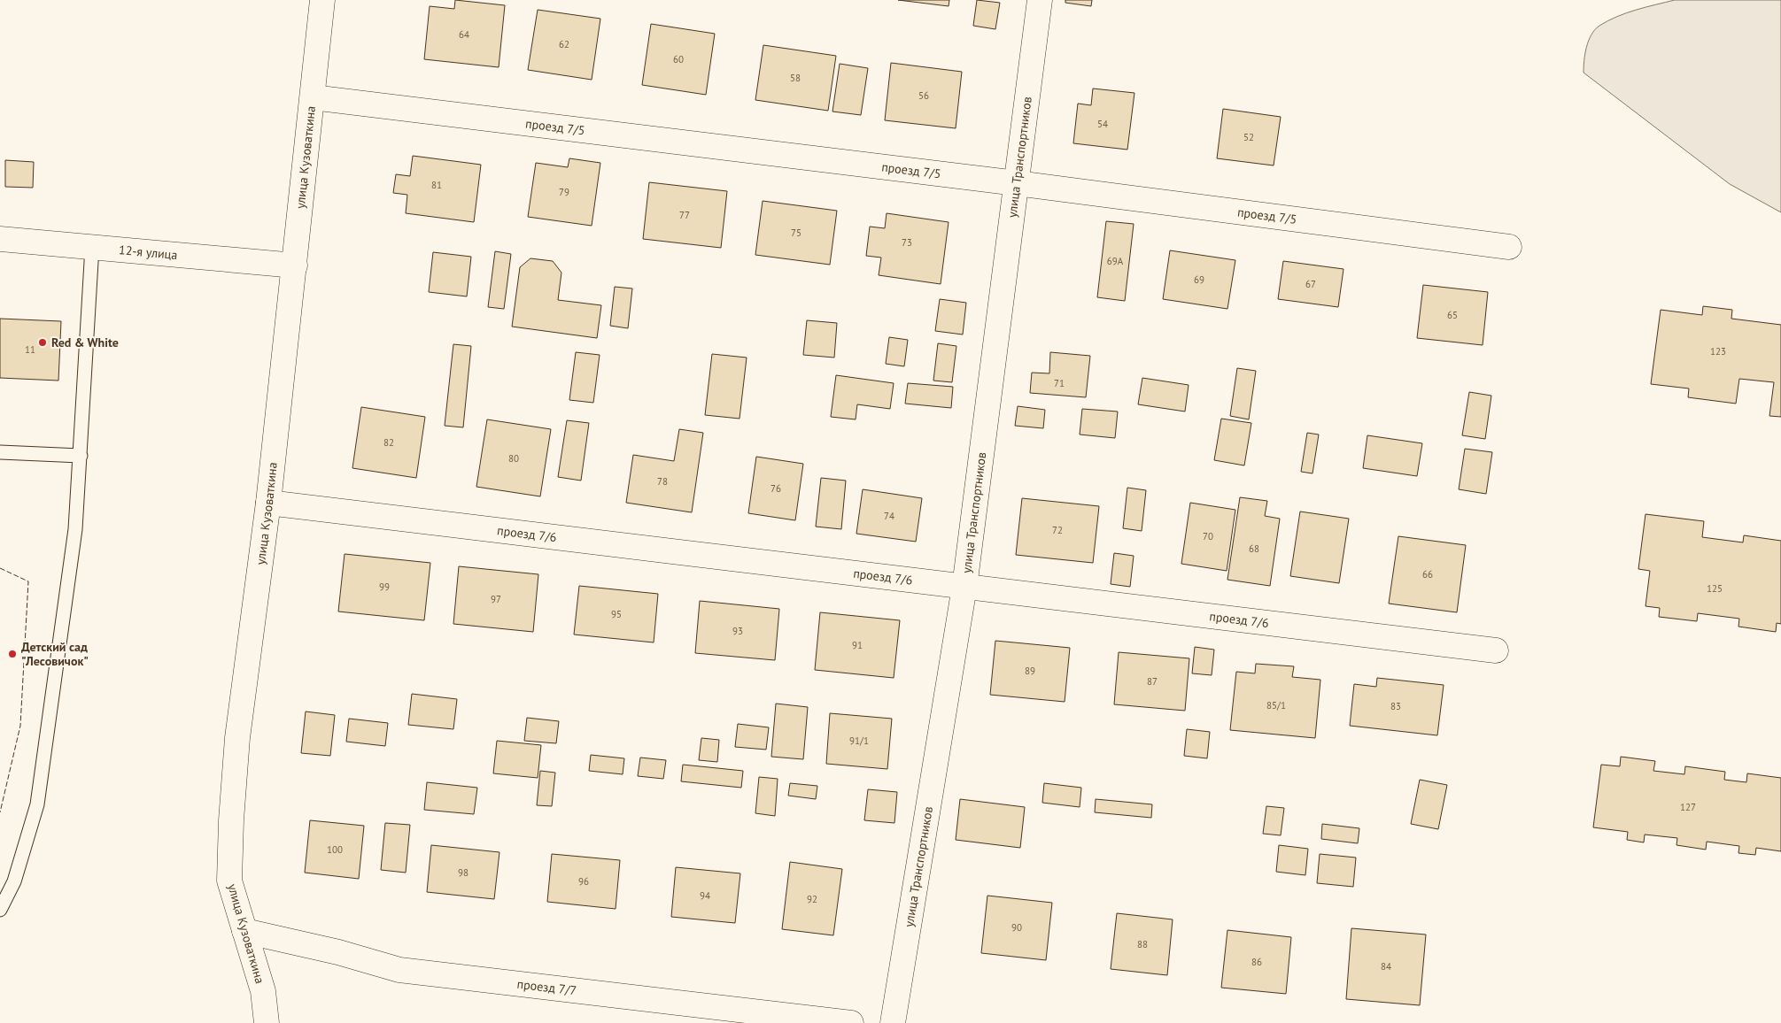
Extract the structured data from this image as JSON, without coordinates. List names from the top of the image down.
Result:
{
  "streets": {
    "street": [
      "проезд 7/5",
      "улица Кузоваткина",
      "улица Транспортников",
      "12-я улица",
      "проезд 7/6",
      "проезд 7/7"
    ]
  },
  "crossings": [
    ["проезд 7/5", "улица Кузоваткина"],
    ["проезд 7/5", "улица Транспортников"],
    ["улица Кузоваткина", "12-я улица"],
    ["улица Кузоваткина", "проезд 7/6"],
    ["улица Кузоваткина", "проезд 7/7"],
    ["улица Транспортников", "проезд 7/6"]
  ],
  "places": ["Red & White", "Детский сад \"Лесовичок\""],
  "house_numbers": [
    "64",
    "62",
    "60",
    "58",
    "56",
    "54",
    "52",
    "81",
    "79",
    "77",
    "75",
    "73",
    "69А",
    "69",
    "67",
    "65",
    "11",
    "123",
    "71",
    "82",
    "80",
    "78",
    "76",
    "74",
    "72",
    "70",
    "68",
    "66",
    "99",
    "125",
    "97",
    "95",
    "93",
    "91",
    "89",
    "87",
    "85/1",
    "83",
    "91/1",
    "127",
    "100",
    "98",
    "96",
    "94",
    "92",
    "90",
    "88",
    "86",
    "84"
  ]
}
